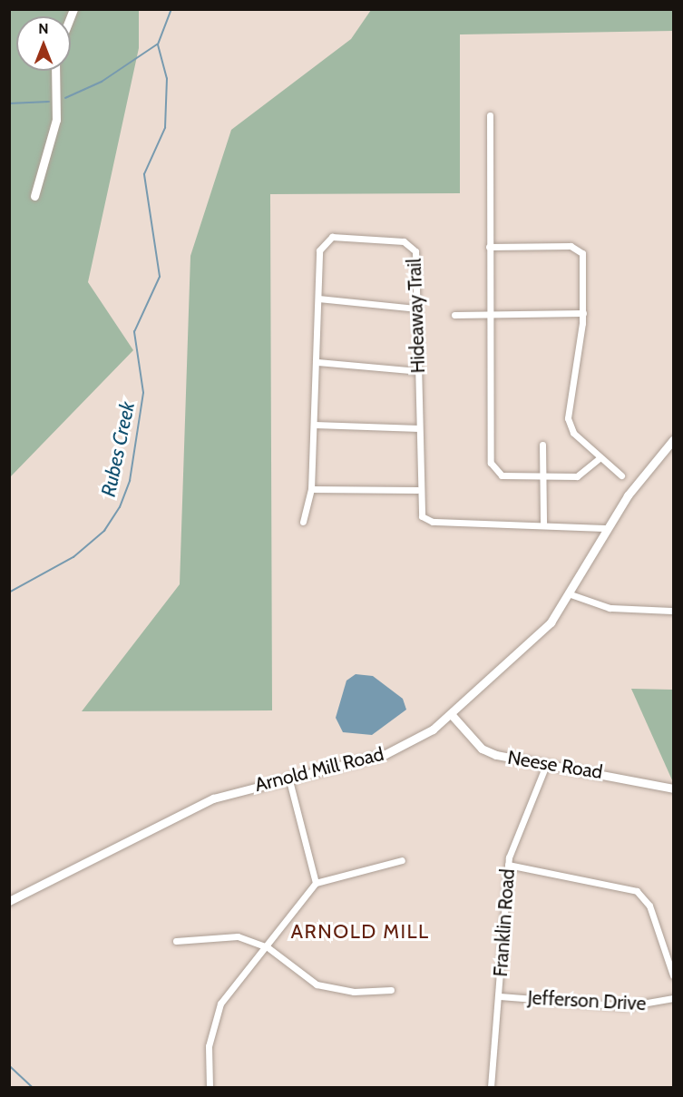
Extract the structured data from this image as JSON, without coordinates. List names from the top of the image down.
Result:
{
  "streets": {
    "main road": ["Neese Road", "Arnold Mill Road"],
    "street": ["Hideaway Trail", "Franklin Road", "Jefferson Drive"]
  },
  "crossings": [
    ["Hideaway Trail", "Arnold Mill Road"],
    ["Neese Road", "Arnold Mill Road"],
    ["Neese Road", "Franklin Road"],
    ["Franklin Road", "Jefferson Drive"]
  ],
  "districts": ["ARNOLD MILL"],
  "water": ["Rubes Creek"],
  "north": "top"
}
